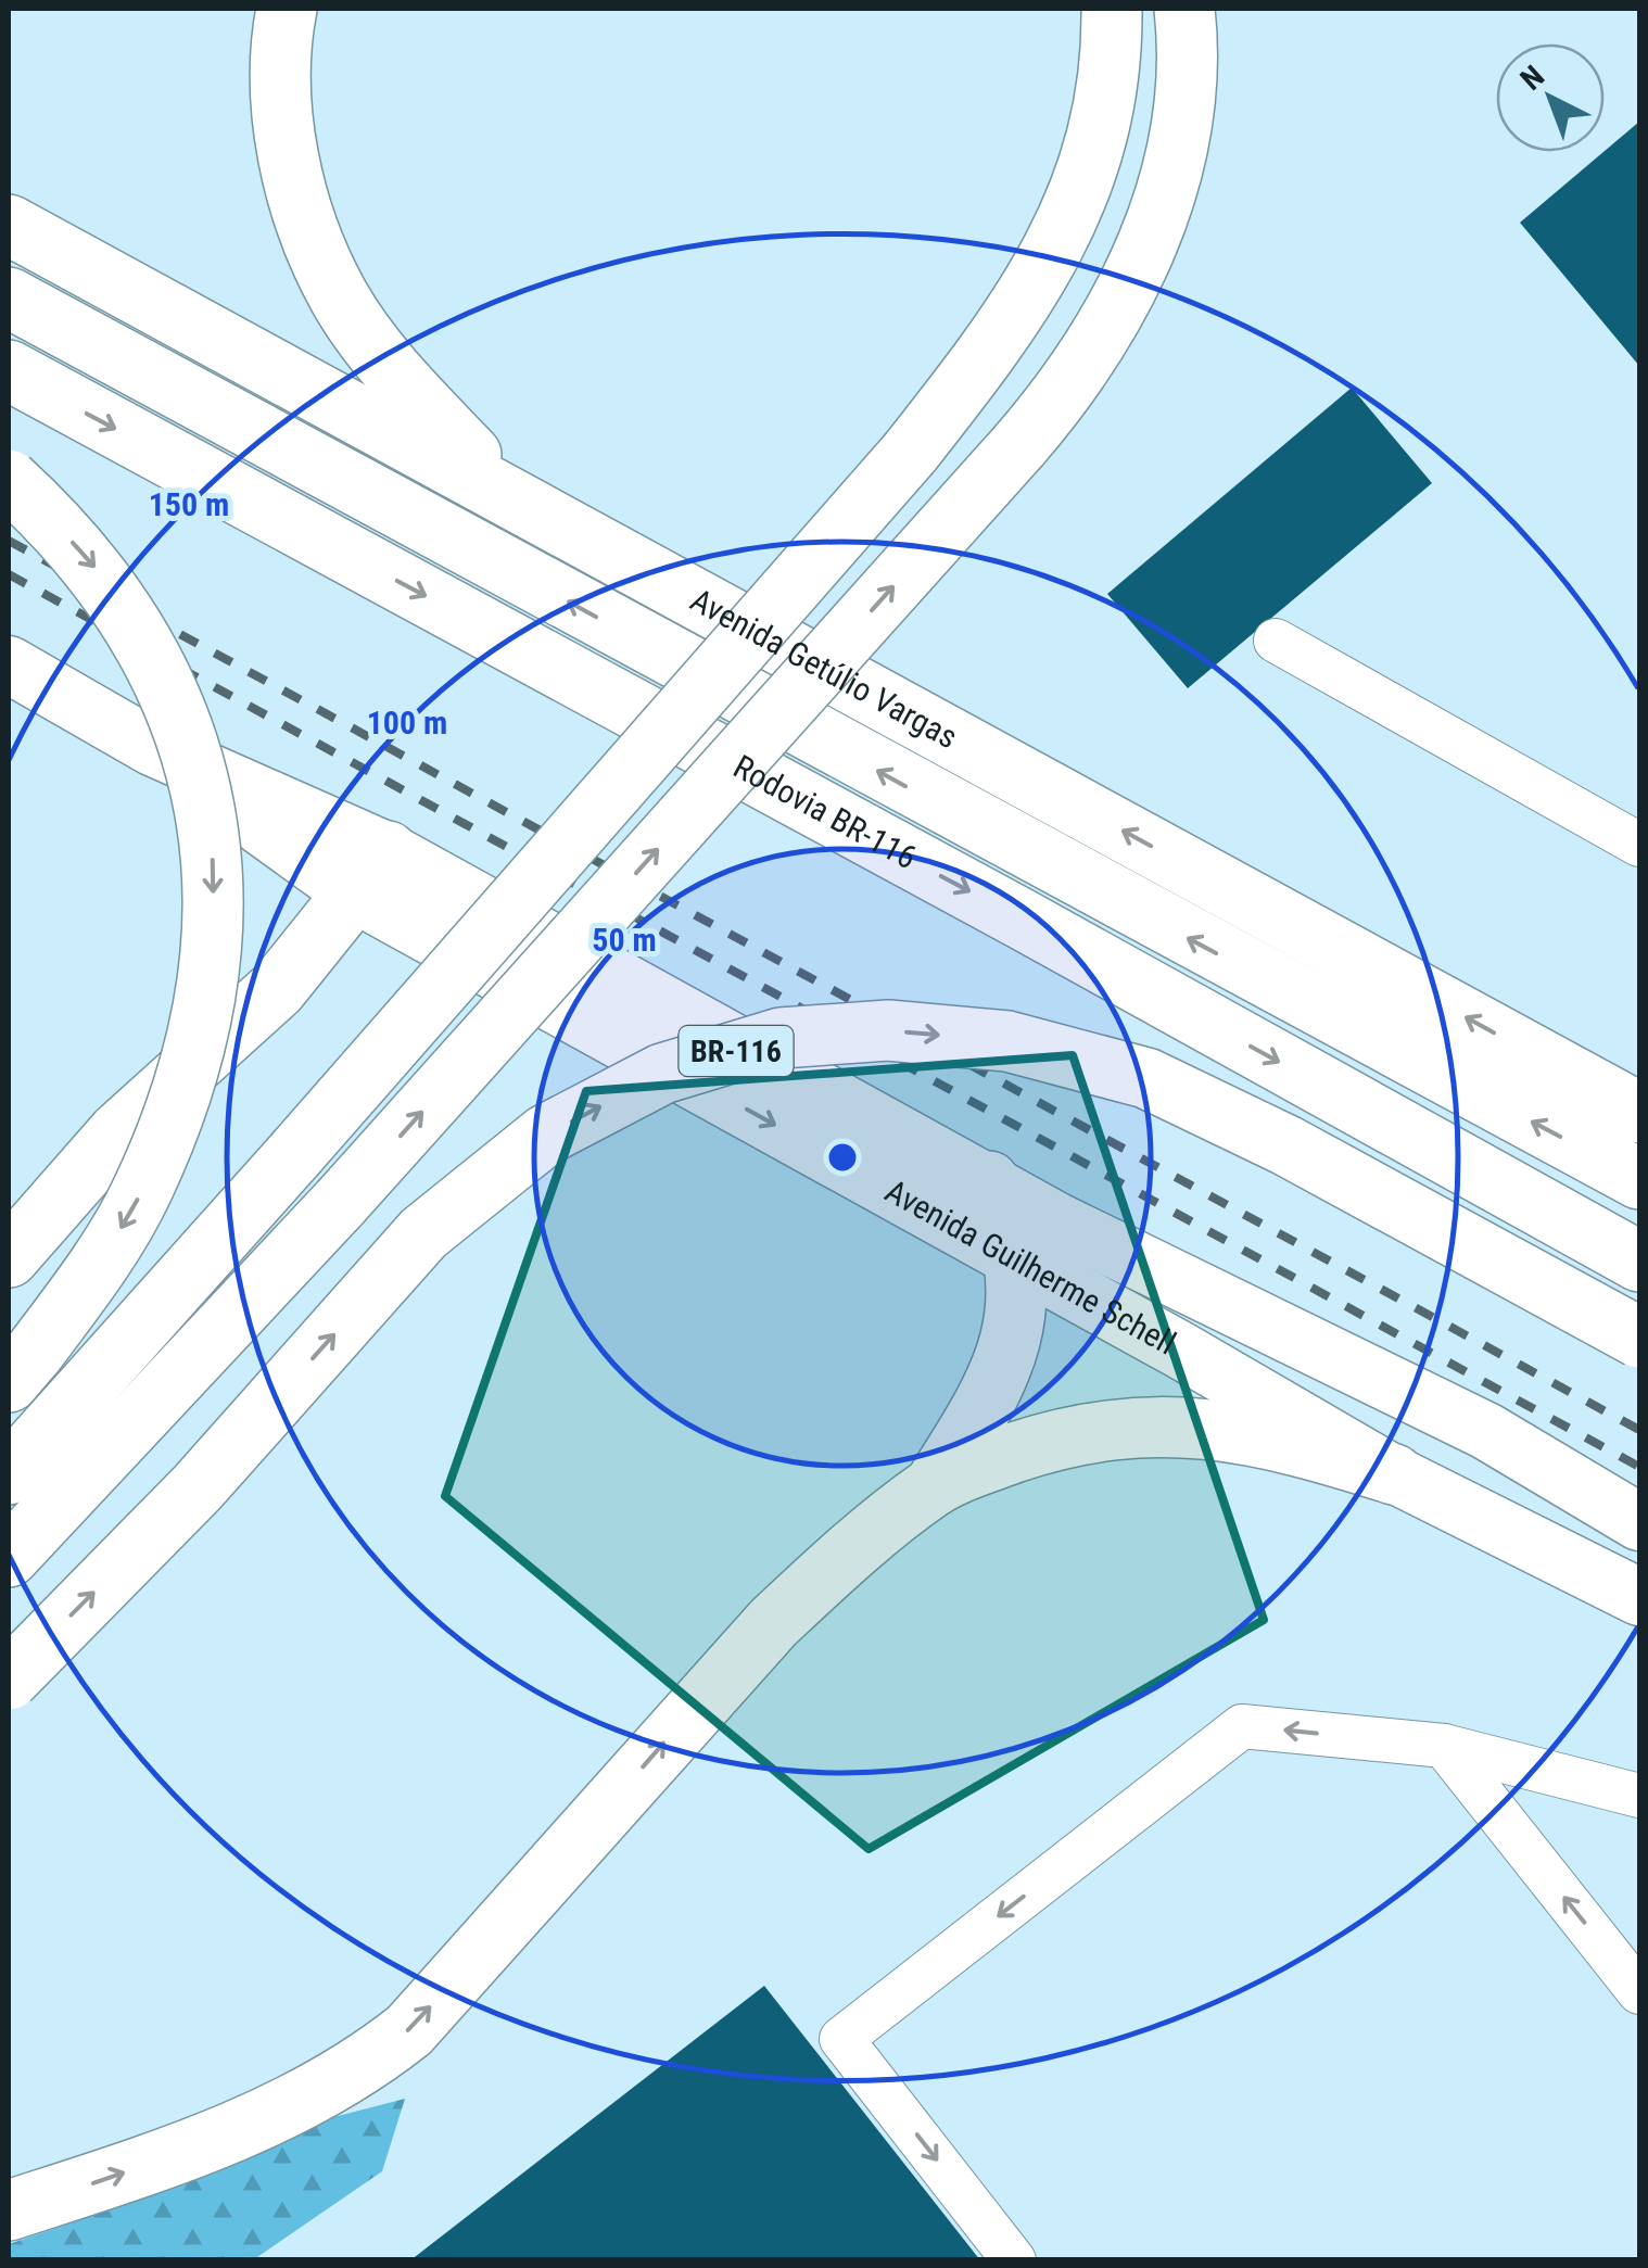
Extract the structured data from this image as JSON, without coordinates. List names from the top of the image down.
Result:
{
  "streets": {
    "highway": ["Avenida Getúlio Vargas", "Rodovia BR-116", "BR-116"],
    "main road": ["Avenida Guilherme Schell"]
  },
  "one_way": ["Avenida Getúlio Vargas"],
  "north": "top left",
  "rings": ["150 m", "100 m", "50 m"]
}
